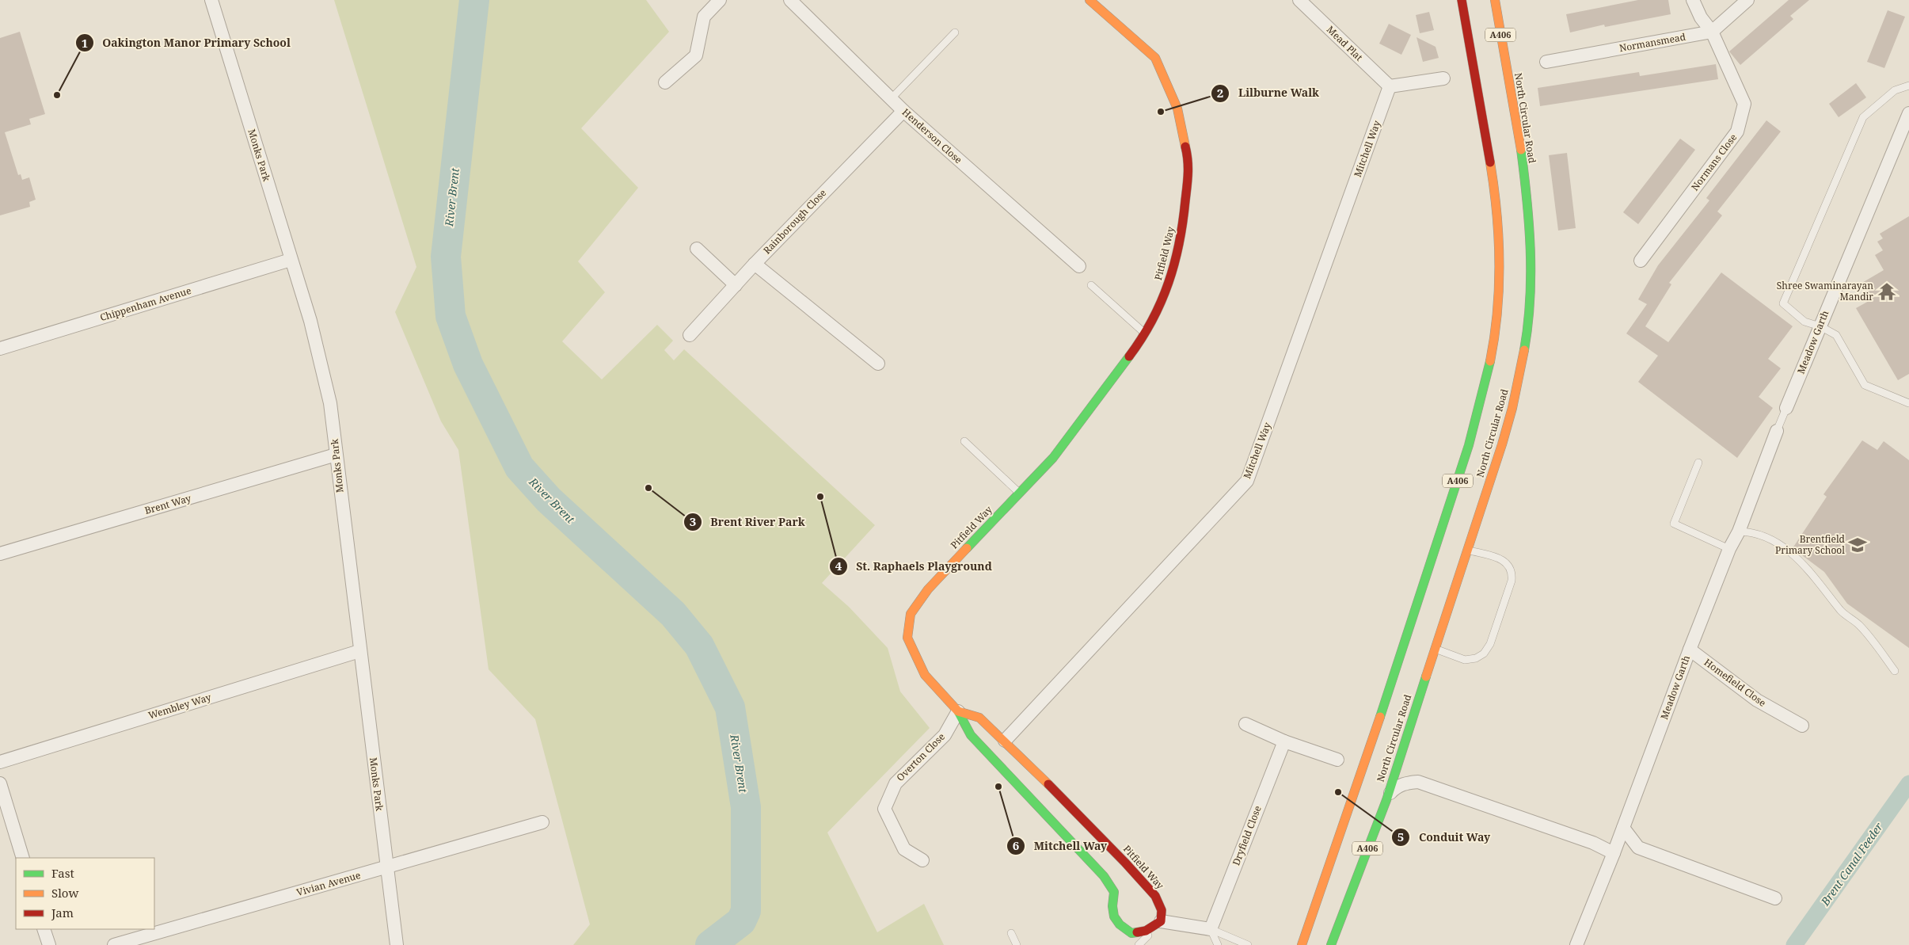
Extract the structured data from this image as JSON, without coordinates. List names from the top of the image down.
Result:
{
  "streets": {
    "main road": ["A406", "North Circular Road", "Pitfield Way"],
    "street": [
      "Normansmead",
      "Mead Plat",
      "Henderson Close",
      "Mitchell Way",
      "Monks Park",
      "Normans Close",
      "Rainborough Close",
      "Chippenham Avenue",
      "Meadow Garth",
      "Brent Way",
      "Homefield Close",
      "Wembley Way",
      "Overton Close",
      "Dryfield Close",
      "Vivian Avenue"
    ]
  },
  "crossings": [
    ["Normansmead", "Normans Close"],
    ["Mead Plat", "Mitchell Way"],
    ["Henderson Close", "Rainborough Close"],
    ["Mitchell Way", "Pitfield Way"],
    ["Monks Park", "Chippenham Avenue"],
    ["Monks Park", "Brent Way"],
    ["Monks Park", "Wembley Way"],
    ["Monks Park", "Vivian Avenue"],
    ["Pitfield Way", "Overton Close"],
    ["Meadow Garth", "Homefield Close"]
  ],
  "water": ["River Brent", "Brent Canal Feeder"],
  "places": {
    "other": [
      "Oakington Manor Primary School",
      "Lilburne Walk",
      "Brent River Park",
      "St. Raphaels Playground",
      "Mitchell Way",
      "Conduit Way"
    ],
    "temple": ["Shree Swaminarayan Mandir"],
    "school or university": ["Brentfield Primary School"]
  },
  "legend": ["Fast", "Slow", "Jam"]
}
